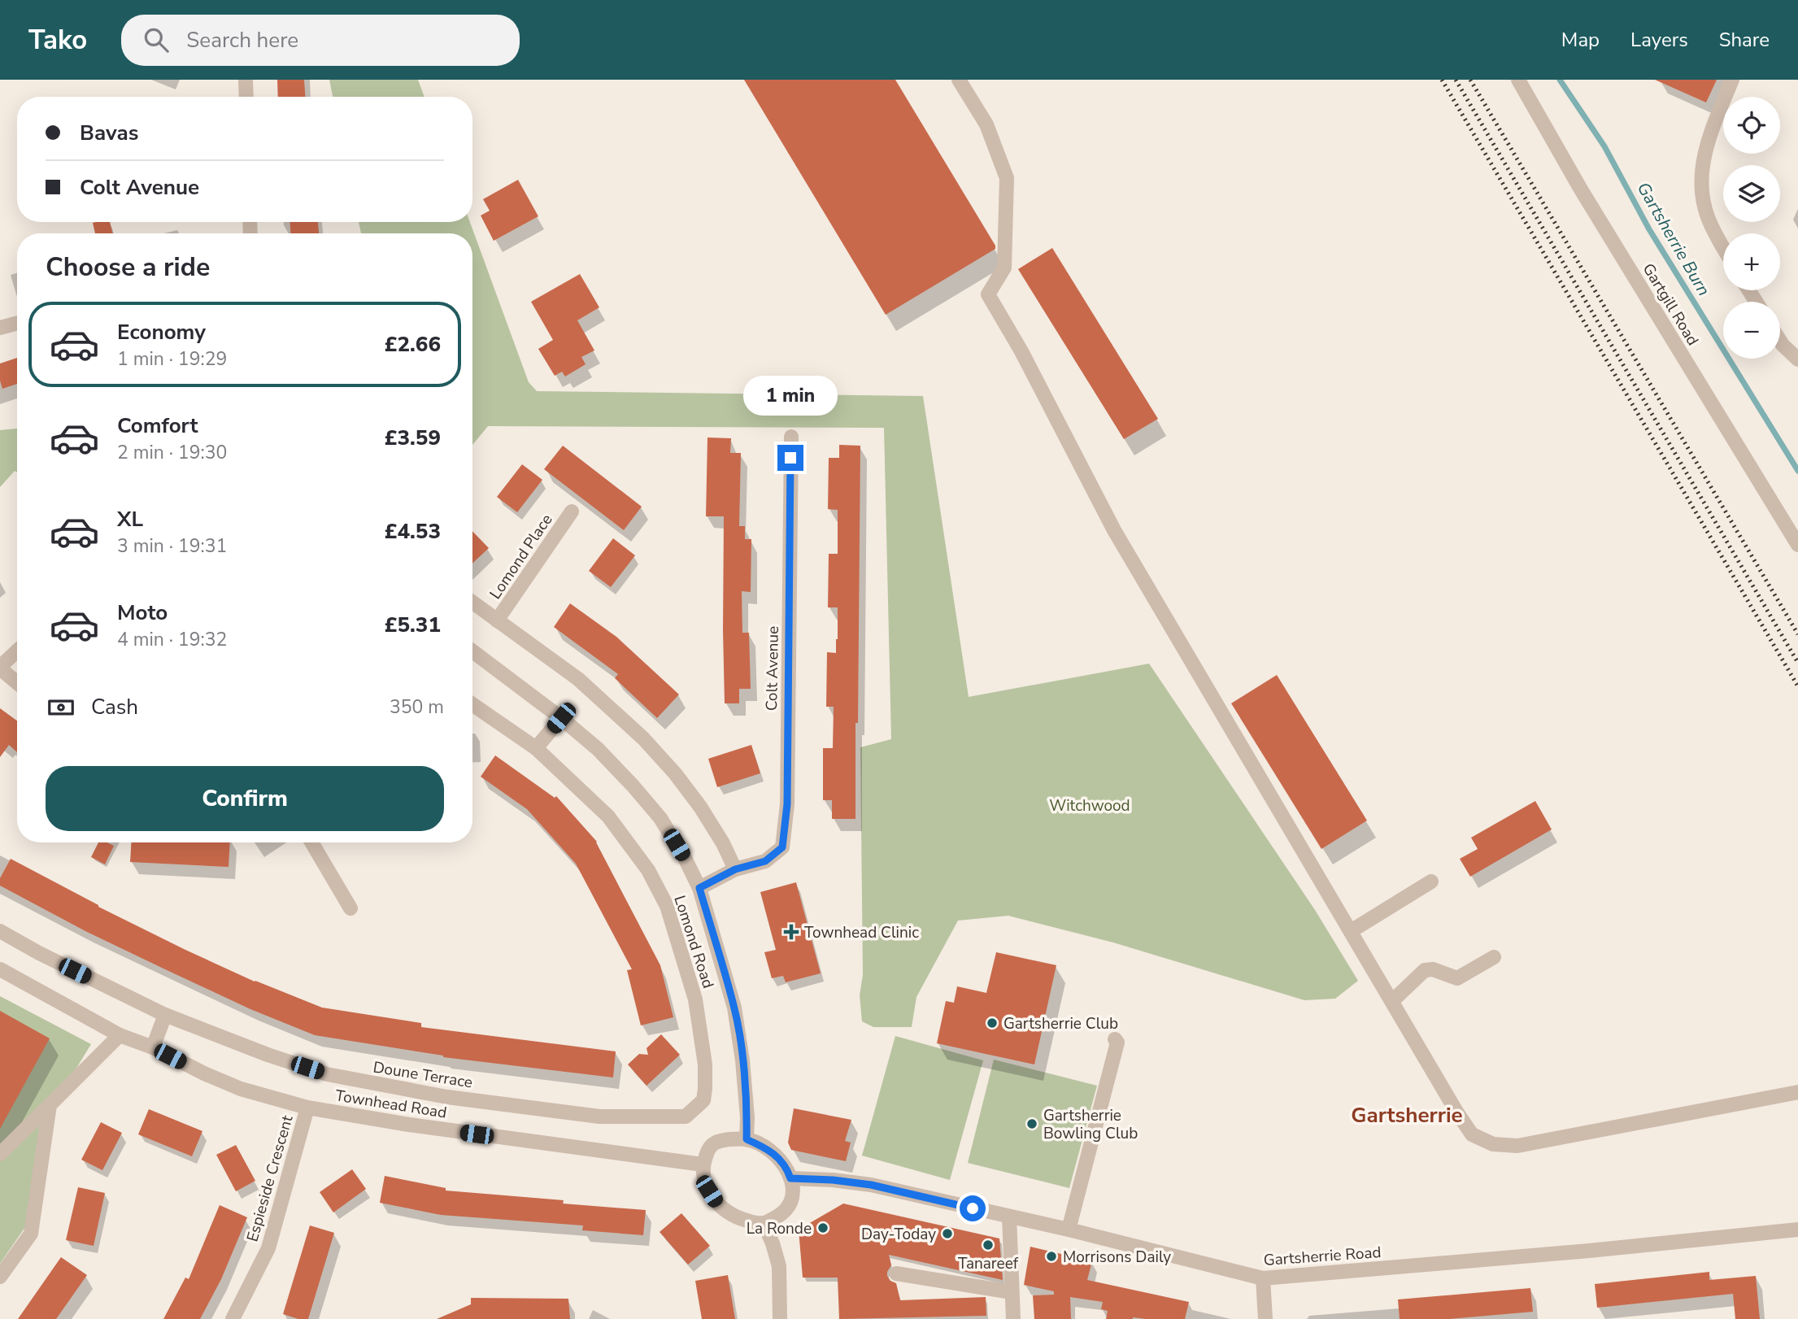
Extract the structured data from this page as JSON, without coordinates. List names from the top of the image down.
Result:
{
  "streets": {
    "street": [
      "Gartgill Road",
      "Lomond Place",
      "Colt Avenue",
      "Lomond Road",
      "Doune Terrace",
      "Townhead Road",
      "Espieside Crescent",
      "Gartsherrie Road"
    ]
  },
  "crossings": [
    ["Colt Avenue", "Lomond Road"],
    ["Lomond Road", "Doune Terrace"],
    ["Lomond Road", "Townhead Road"],
    ["Lomond Road", "Gartsherrie Road"],
    ["Townhead Road", "Espieside Crescent"],
    ["Townhead Road", "Gartsherrie Road"]
  ],
  "districts": ["Gartsherrie"],
  "water": ["Gartsherrie Burn"],
  "parks": ["Witchwood"],
  "places": {
    "health": ["Townhead Clinic"],
    "other": [
      "Gartsherrie Club",
      "Gartsherrie Bowling Club",
      "La Ronde",
      "Day-Today",
      "Tanareef",
      "Morrisons Daily"
    ]
  },
  "page": {
    "header": "Tako",
    "search": "Search here",
    "nav": ["Map", "Layers", "Share"],
    "map_buttons": ["+", "−"],
    "banner": ["Bavas", "Colt Avenue"],
    "heading": "Choose a ride",
    "list": [
      {
        "name": "Economy",
        "note": "1 min · 19:29",
        "value": "£2.66"
      },
      {
        "name": "Comfort",
        "note": "2 min · 19:30",
        "value": "£3.59"
      },
      {
        "name": "XL",
        "note": "3 min · 19:31",
        "value": "£4.53"
      },
      {
        "name": "Moto",
        "note": "4 min · 19:32",
        "value": "£5.31"
      }
    ],
    "bubble": "1 min",
    "pay": ["Cash", "350 m"],
    "buttons": "Confirm"
  }
}
